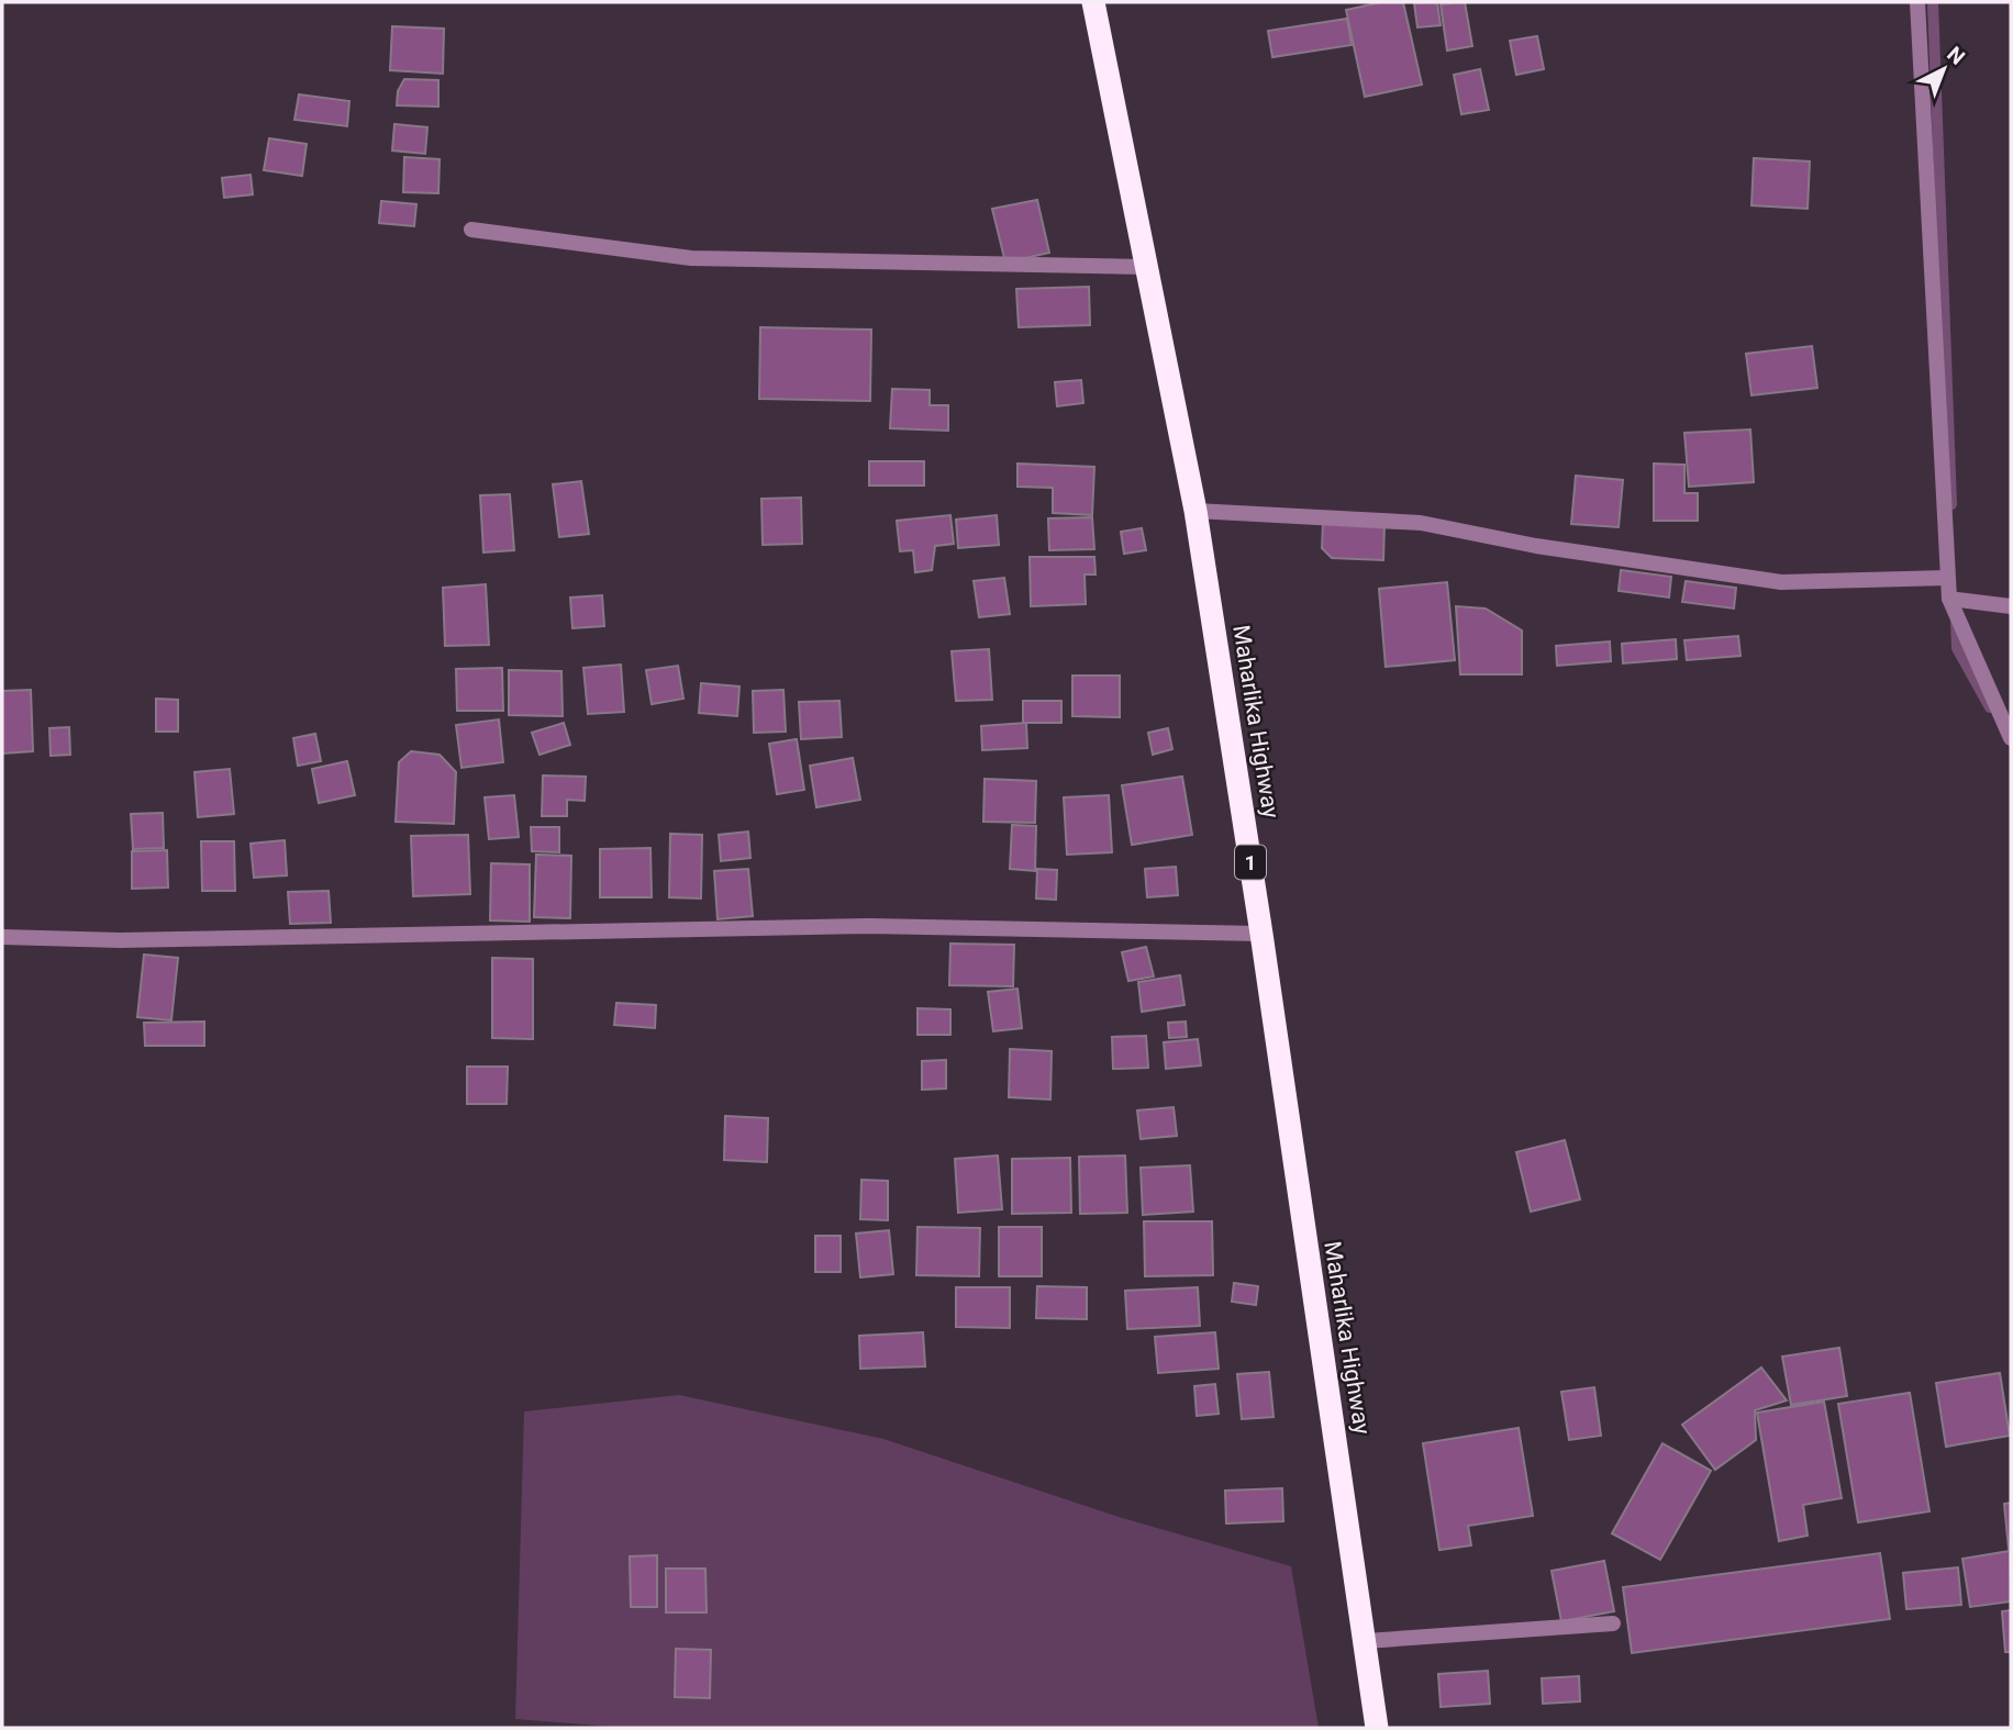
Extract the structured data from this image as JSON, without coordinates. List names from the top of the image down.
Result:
{
  "streets": {
    "highway": ["Maharlika Highway", "1"]
  },
  "north": "top right"
}
